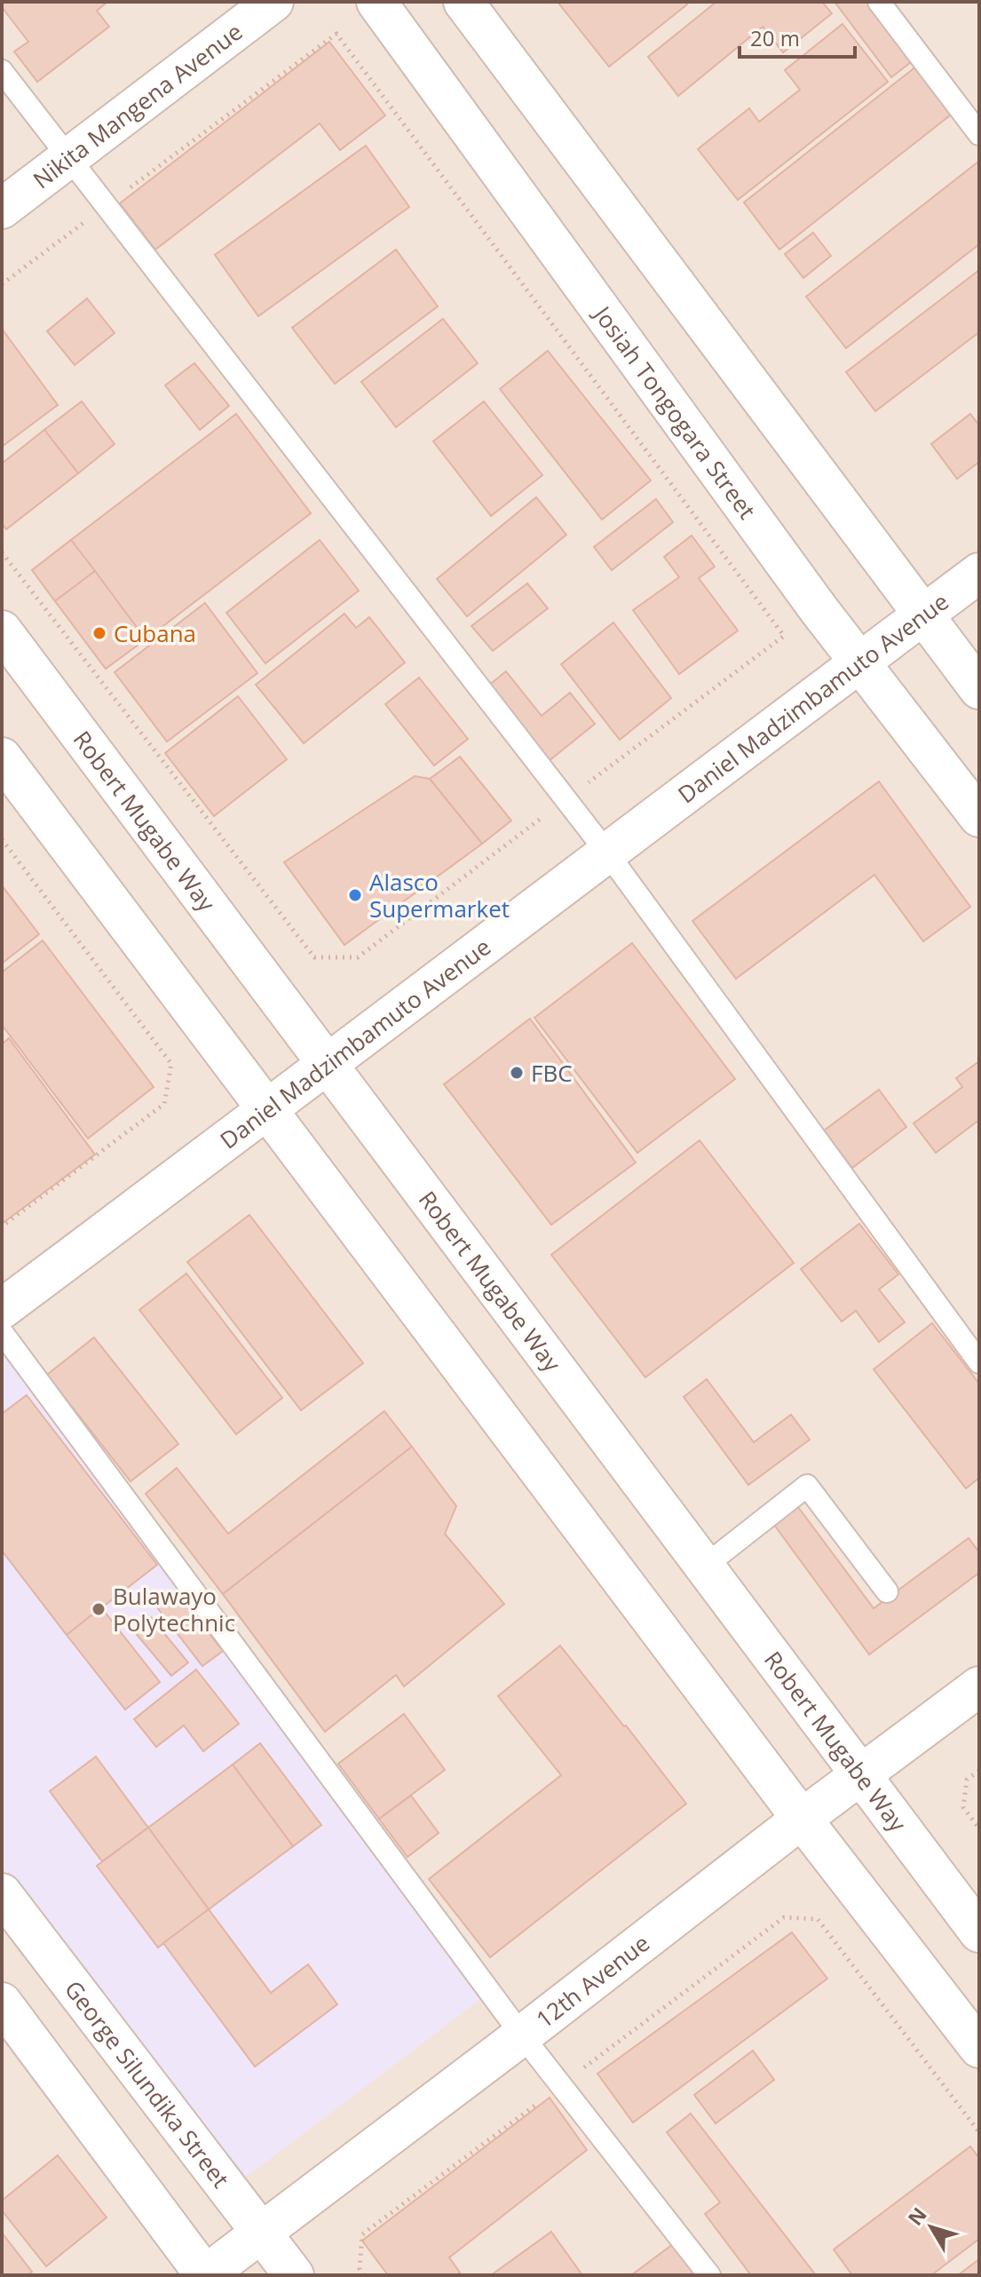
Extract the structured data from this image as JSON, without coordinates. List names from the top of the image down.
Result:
{
  "streets": {
    "street": [
      "Nikita Mangena Avenue",
      "Josiah Tongogara Street",
      "Daniel Madzimbamuto Avenue",
      "Robert Mugabe Way",
      "12th Avenue",
      "George Silundika Street"
    ]
  },
  "crossings": [
    ["Josiah Tongogara Street", "Daniel Madzimbamuto Avenue"],
    ["Daniel Madzimbamuto Avenue", "Robert Mugabe Way"],
    ["Robert Mugabe Way", "12th Avenue"],
    ["12th Avenue", "George Silundika Street"]
  ],
  "places": [
    "Cubana",
    "Alasco Supermarket",
    "FBC",
    "Bulawayo Polytechnic"
  ],
  "scale_bar": "20 m",
  "north": "top left"
}
